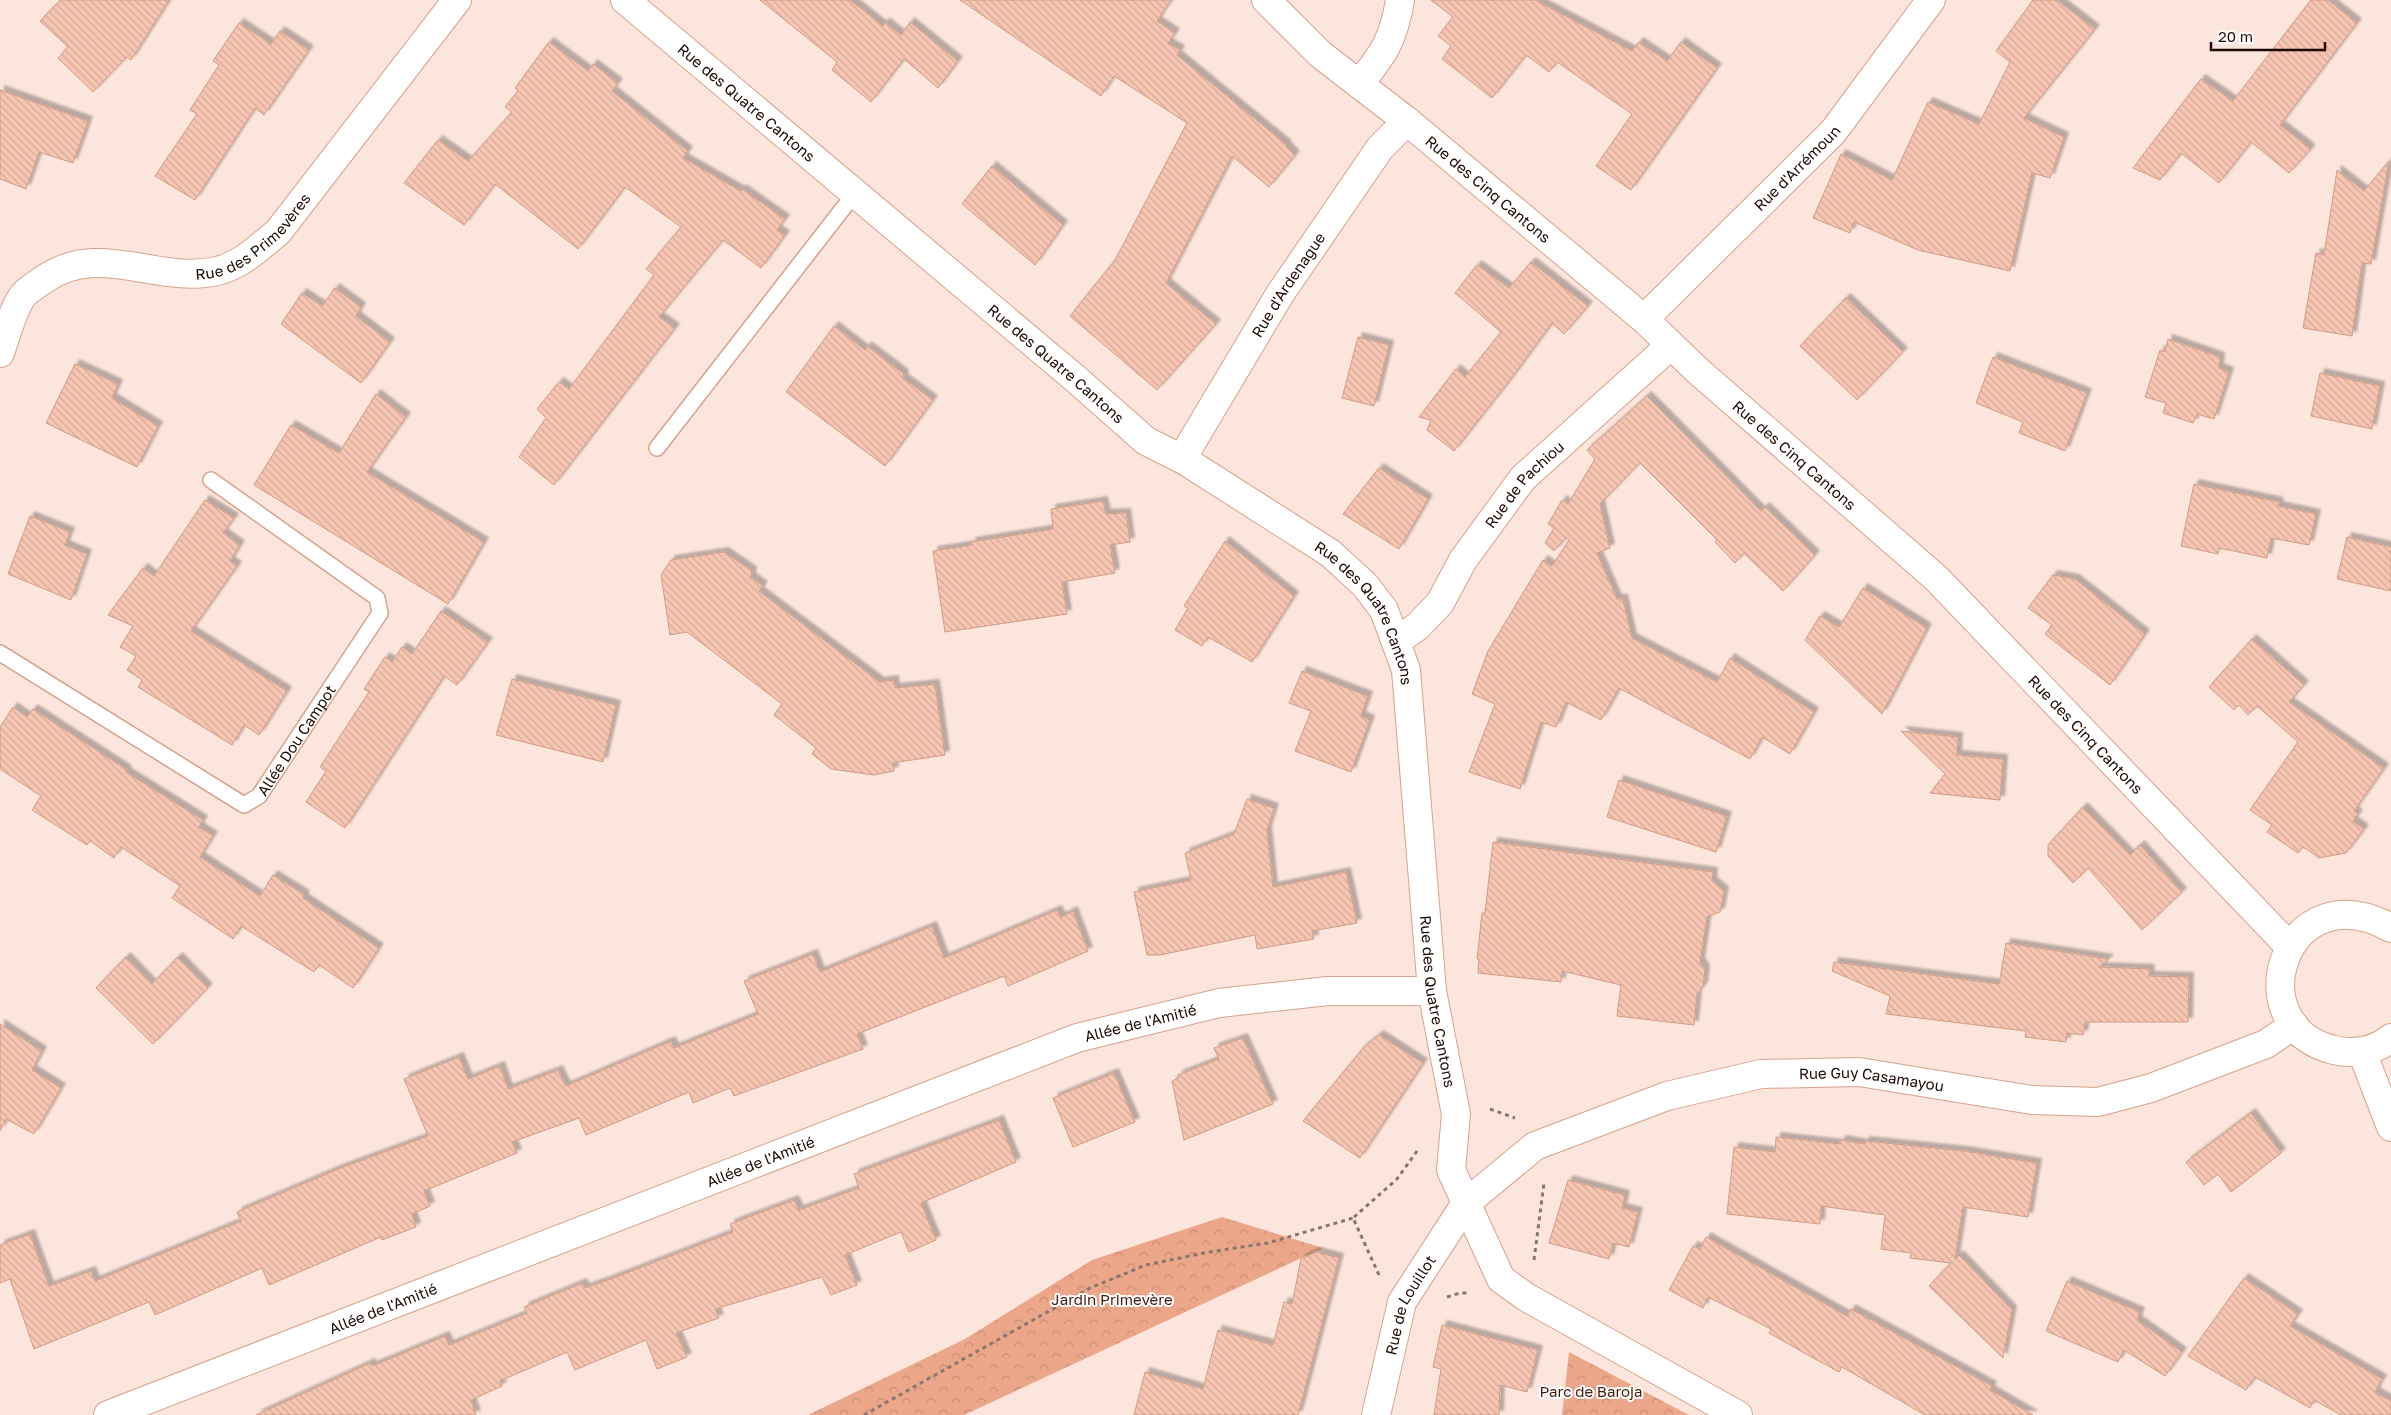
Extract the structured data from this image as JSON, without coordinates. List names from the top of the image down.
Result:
{
  "streets": {
    "street": [
      "Rue des Quatre Cantons",
      "Rue d'Arrémoun",
      "Rue des Cinq Cantons",
      "Rue des Primevères",
      "Rue d'Ardenague",
      "Rue de Pachiou",
      "Allée de l'Amitié",
      "Rue Guy Casamayou",
      "Rue de Louillot"
    ],
    "lane": ["Allée Dou Campot"]
  },
  "crossings": [
    ["Rue des Quatre Cantons", "Rue d'Ardenague"],
    ["Rue des Quatre Cantons", "Rue de Pachiou"],
    ["Rue des Quatre Cantons", "Allée de l'Amitié"],
    ["Rue des Quatre Cantons", "Rue Guy Casamayou"],
    ["Rue des Quatre Cantons", "Rue de Louillot"],
    ["Rue d'Arrémoun", "Rue des Cinq Cantons"],
    ["Rue des Cinq Cantons", "Rue d'Ardenague"],
    ["Rue des Cinq Cantons", "Rue de Pachiou"],
    ["Rue Guy Casamayou", "Rue de Louillot"]
  ],
  "parks": ["Jardin Primevère", "Parc de Baroja"],
  "scale_bar": "20 m"
}
